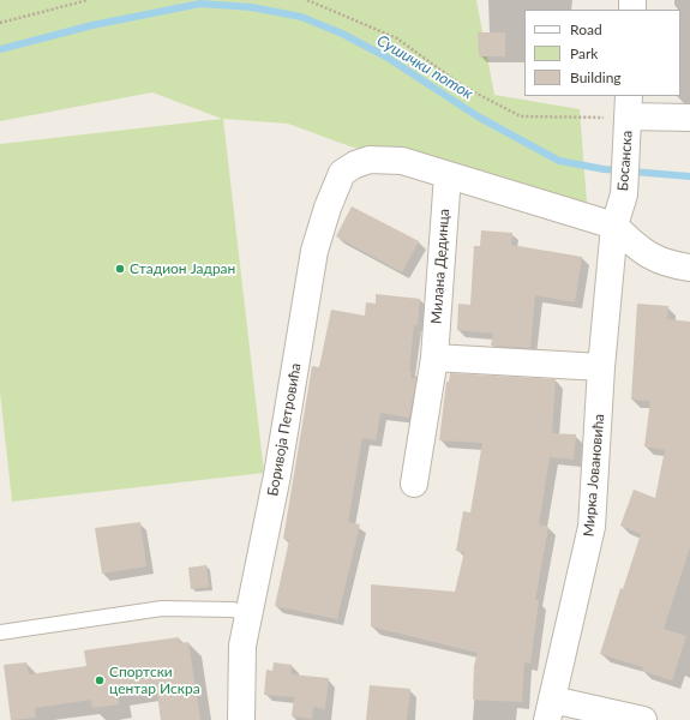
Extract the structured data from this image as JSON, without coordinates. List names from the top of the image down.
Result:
{
  "streets": {
    "street": [
      "Босанска",
      "Милана Дединца",
      "Боривоја Петровића",
      "Мирка Јовановића"
    ]
  },
  "crossings": [
    ["Босанска", "Мирка Јовановића"],
    ["Милана Дединца", "Боривоја Петровића"]
  ],
  "water": ["Сушички поток"],
  "places": ["Стадион Јадран", "Спортски центар Искра"],
  "legend": ["Road", "Park", "Building"]
}
